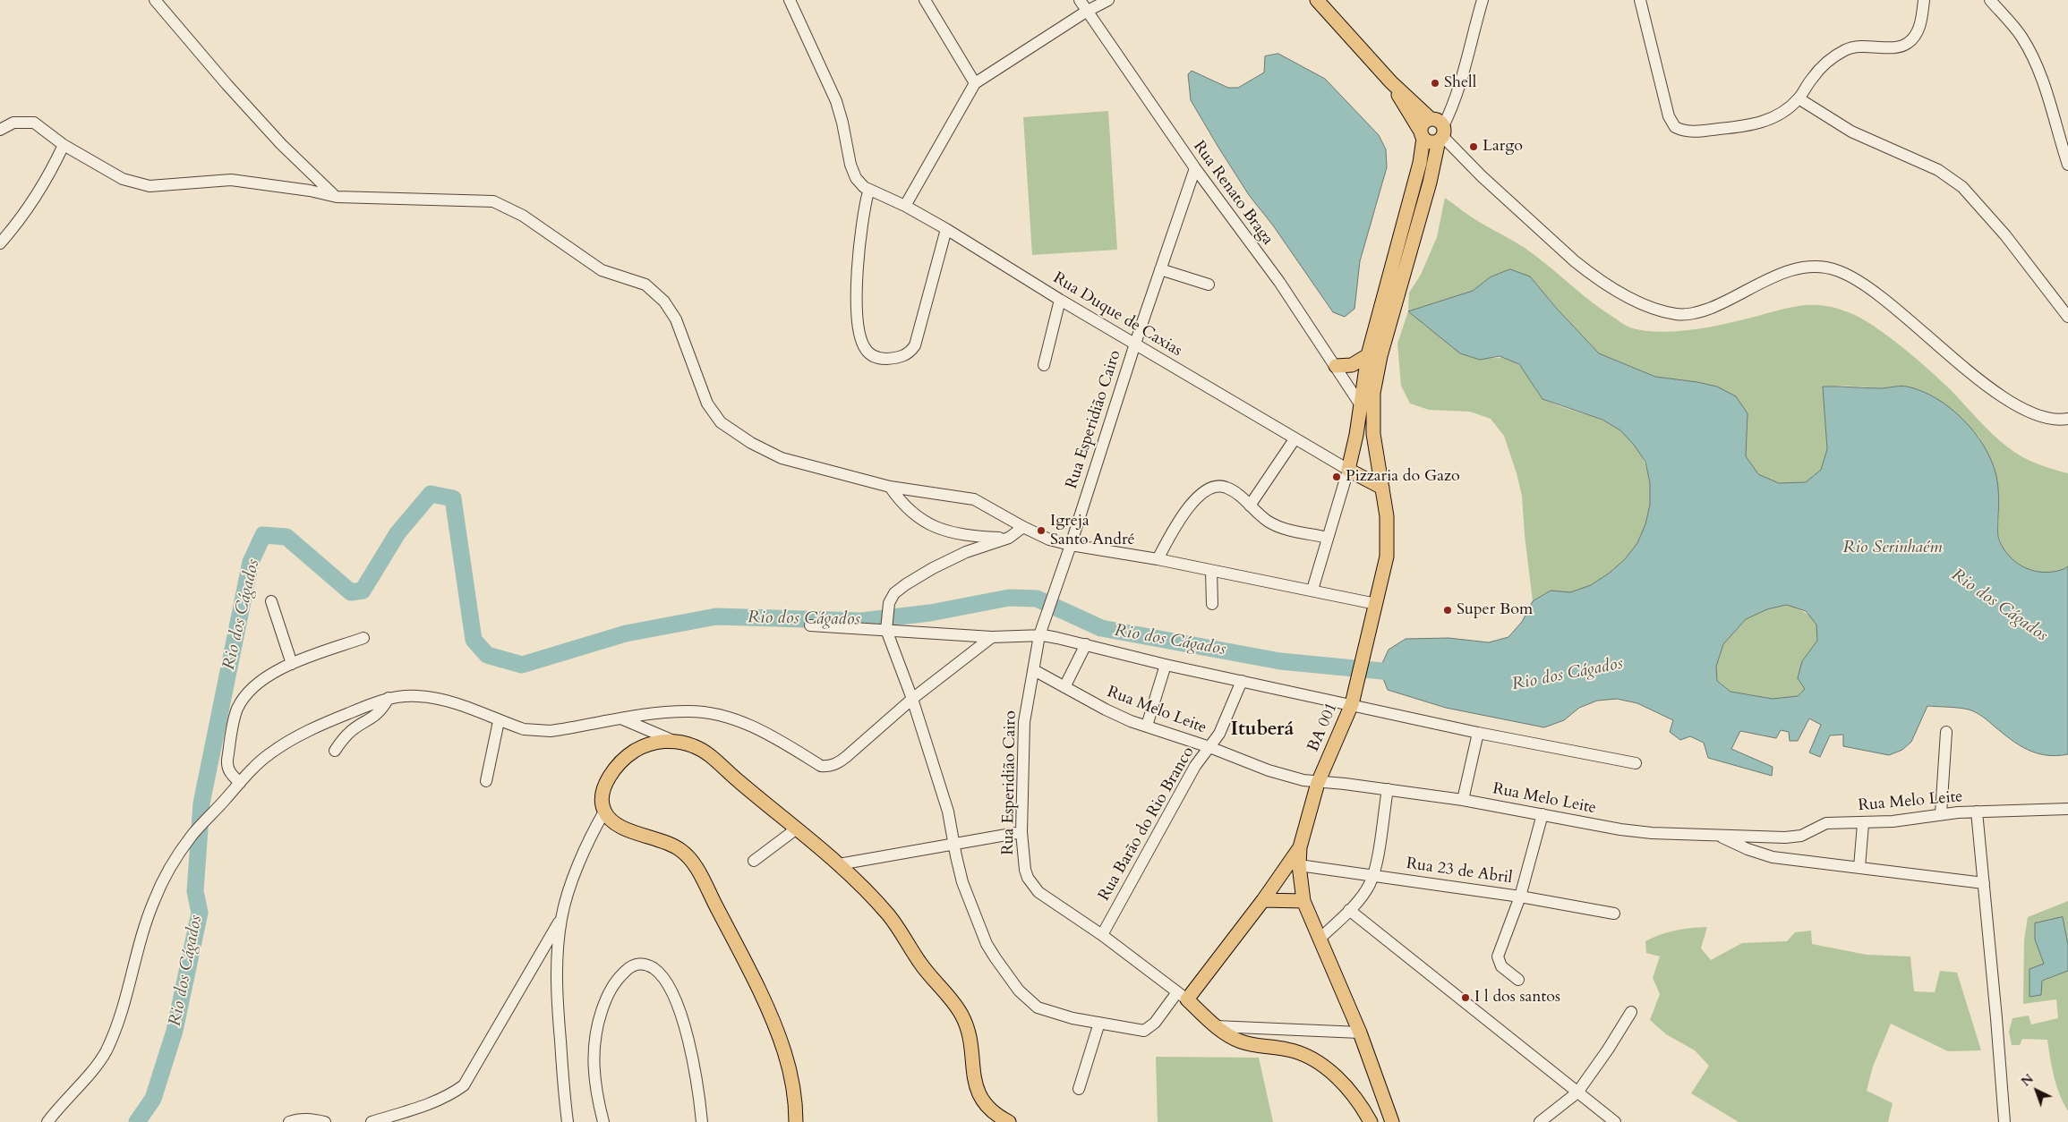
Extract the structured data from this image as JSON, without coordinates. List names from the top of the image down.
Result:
{
  "streets": {
    "main road": ["BA 001"],
    "street": [
      "Rua Renato Braga",
      "Rua Duque de Caxias",
      "Rua Esperidião Cairo",
      "Rua Melo Leite",
      "Rua Barão do Rio Branco",
      "Rua 23 de Abril"
    ]
  },
  "crossings": [
    ["Rua Renato Braga", "Rua Esperidião Cairo"],
    ["Rua Duque de Caxias", "Rua Esperidião Cairo"],
    ["Rua Esperidião Cairo", "Rua Melo Leite"],
    ["Rua Esperidião Cairo", "Rua Barão do Rio Branco"],
    ["Rua Melo Leite", "BA 001"],
    ["Rua Melo Leite", "Rua Barão do Rio Branco"]
  ],
  "districts": ["Ituberá"],
  "water": ["Rio Serinhaém", "Rio dos Cágados"],
  "places": [
    "Shell",
    "Largo",
    "Pizzaria do Gazo",
    "Igreja Santo André",
    "Super Bom",
    "I l dos santos"
  ],
  "north": "top left"
}
